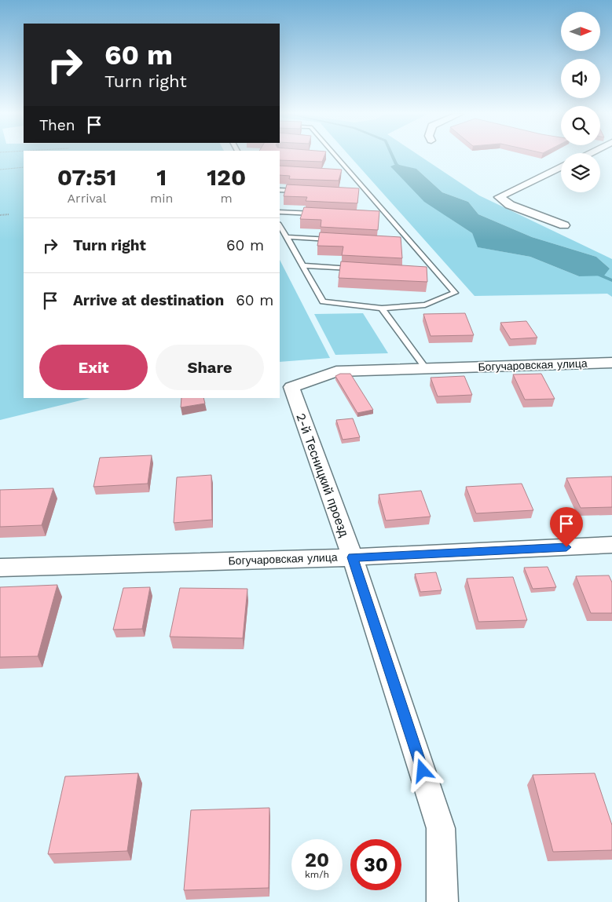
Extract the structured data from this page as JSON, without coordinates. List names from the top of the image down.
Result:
{
  "streets": {
    "street": ["Богучаровская улица", "2-й Тесницкий проезд"]
  },
  "crossings": [
    ["Богучаровская улица", "2-й Тесницкий проезд"]
  ],
  "north": "right",
  "page": {
    "turn": ["60 m", "Turn right"],
    "then": "Then",
    "eta": [
      "07:51",
      "Arrival",
      "1",
      "min",
      "120",
      "m"
    ],
    "list": [
      {
        "name": "Turn right",
        "value": "60 m"
      },
      {
        "name": "Arrive at destination",
        "value": "60 m"
      }
    ],
    "buttons": ["Exit", "Share"],
    "speed": "20 km/h",
    "limit": "30"
  }
}
